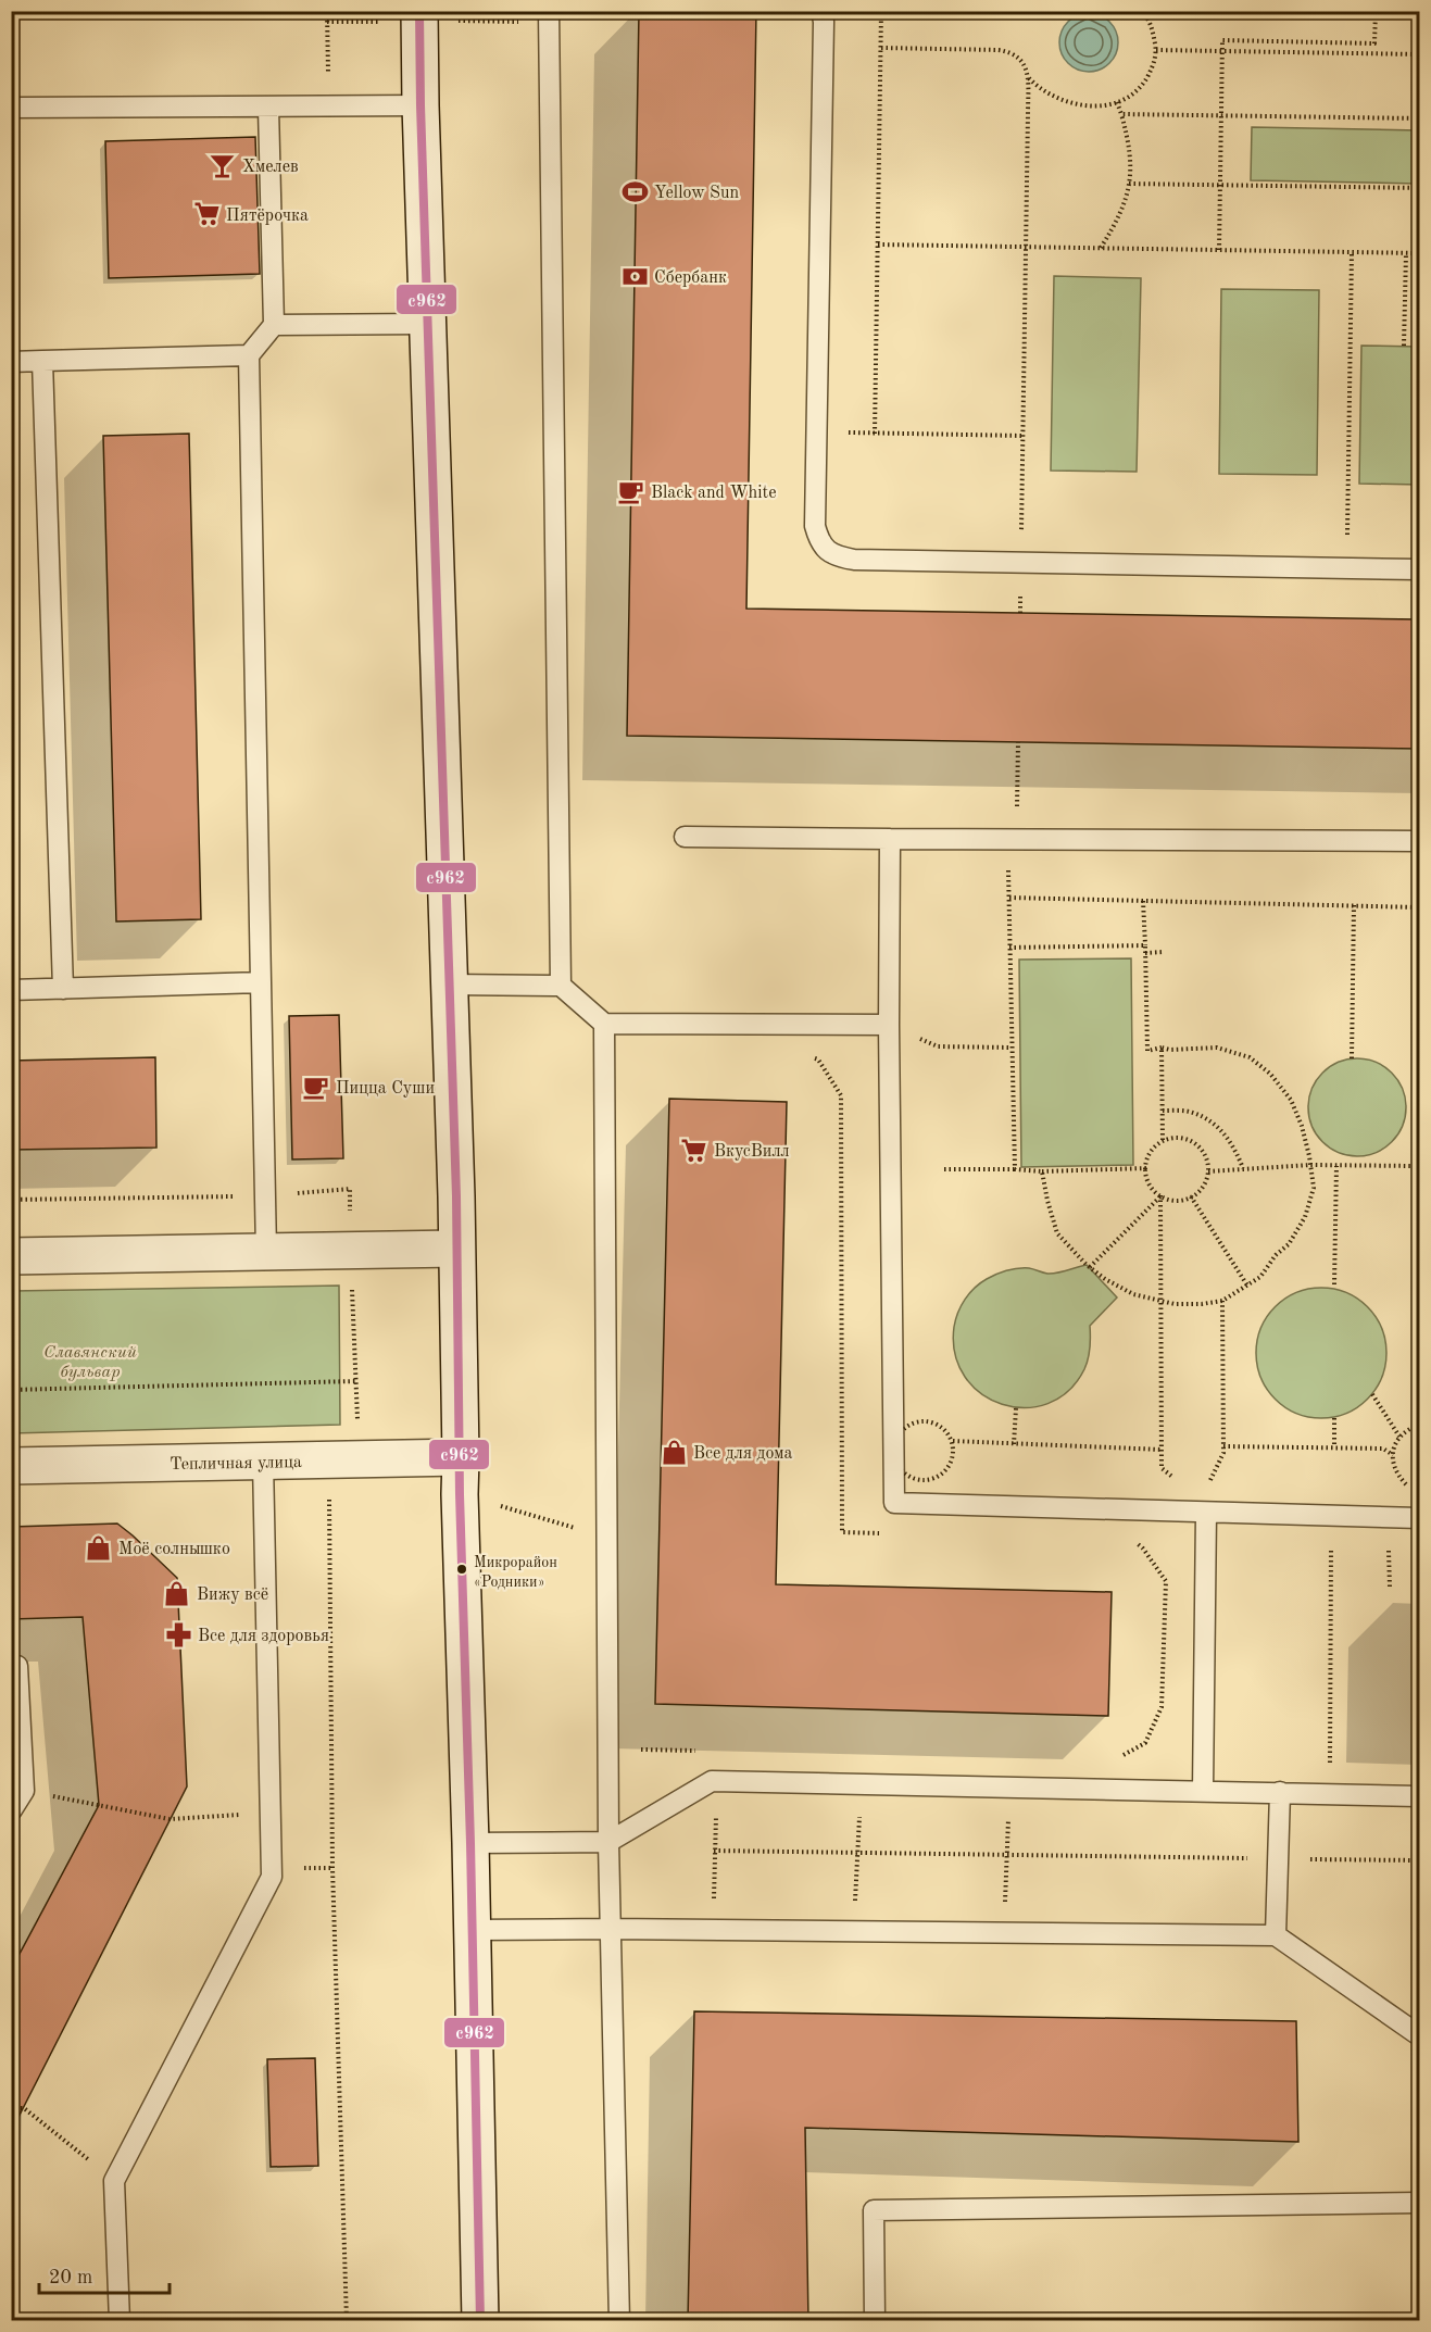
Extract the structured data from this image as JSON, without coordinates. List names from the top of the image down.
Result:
{
  "streets": {
    "main road": ["Тепличная улица"]
  },
  "parks": ["Славянский бульвар"],
  "places": {
    "bar": ["Хмелев"],
    "sports": ["Yellow Sun"],
    "supermarket": ["Пятёрочка", "ВкусВилл"],
    "bank": ["Сбербанк"],
    "cafe": ["Black and White", "Пицца Суши"],
    "shop": ["Все для дома", "Моё солнышко", "Вижу всё"],
    "other": ["Микрорайон «Родники»"],
    "pharmacy": ["Все для здоровья"]
  },
  "lines": ["transit line с962"],
  "scale_bar": "20 m"
}
